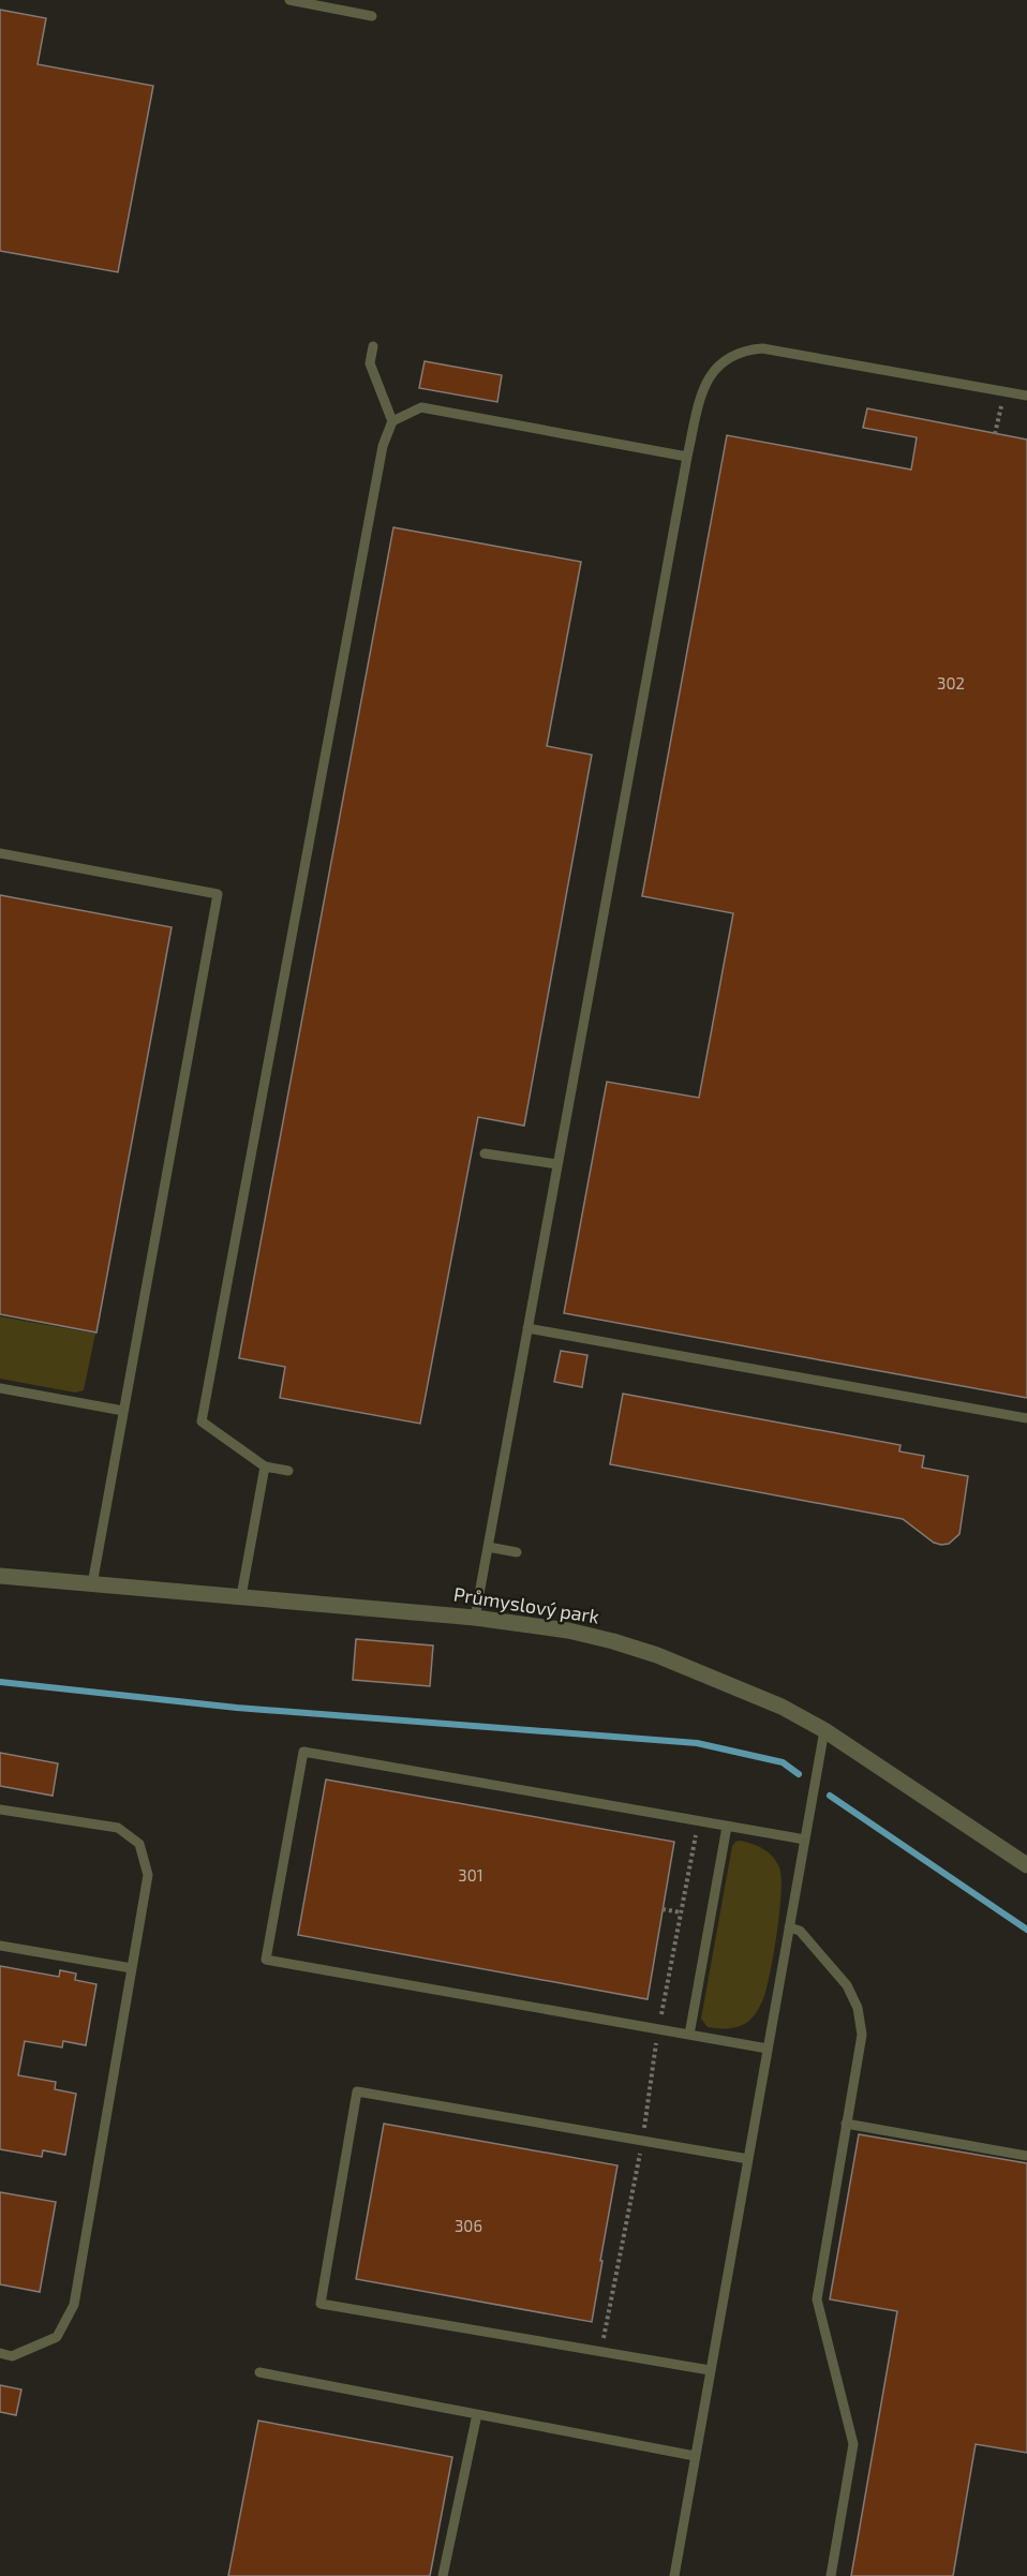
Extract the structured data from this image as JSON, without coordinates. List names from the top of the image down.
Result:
{
  "streets": {
    "street": ["Průmyslový park"]
  },
  "house_numbers": ["302", "301", "306"]
}
